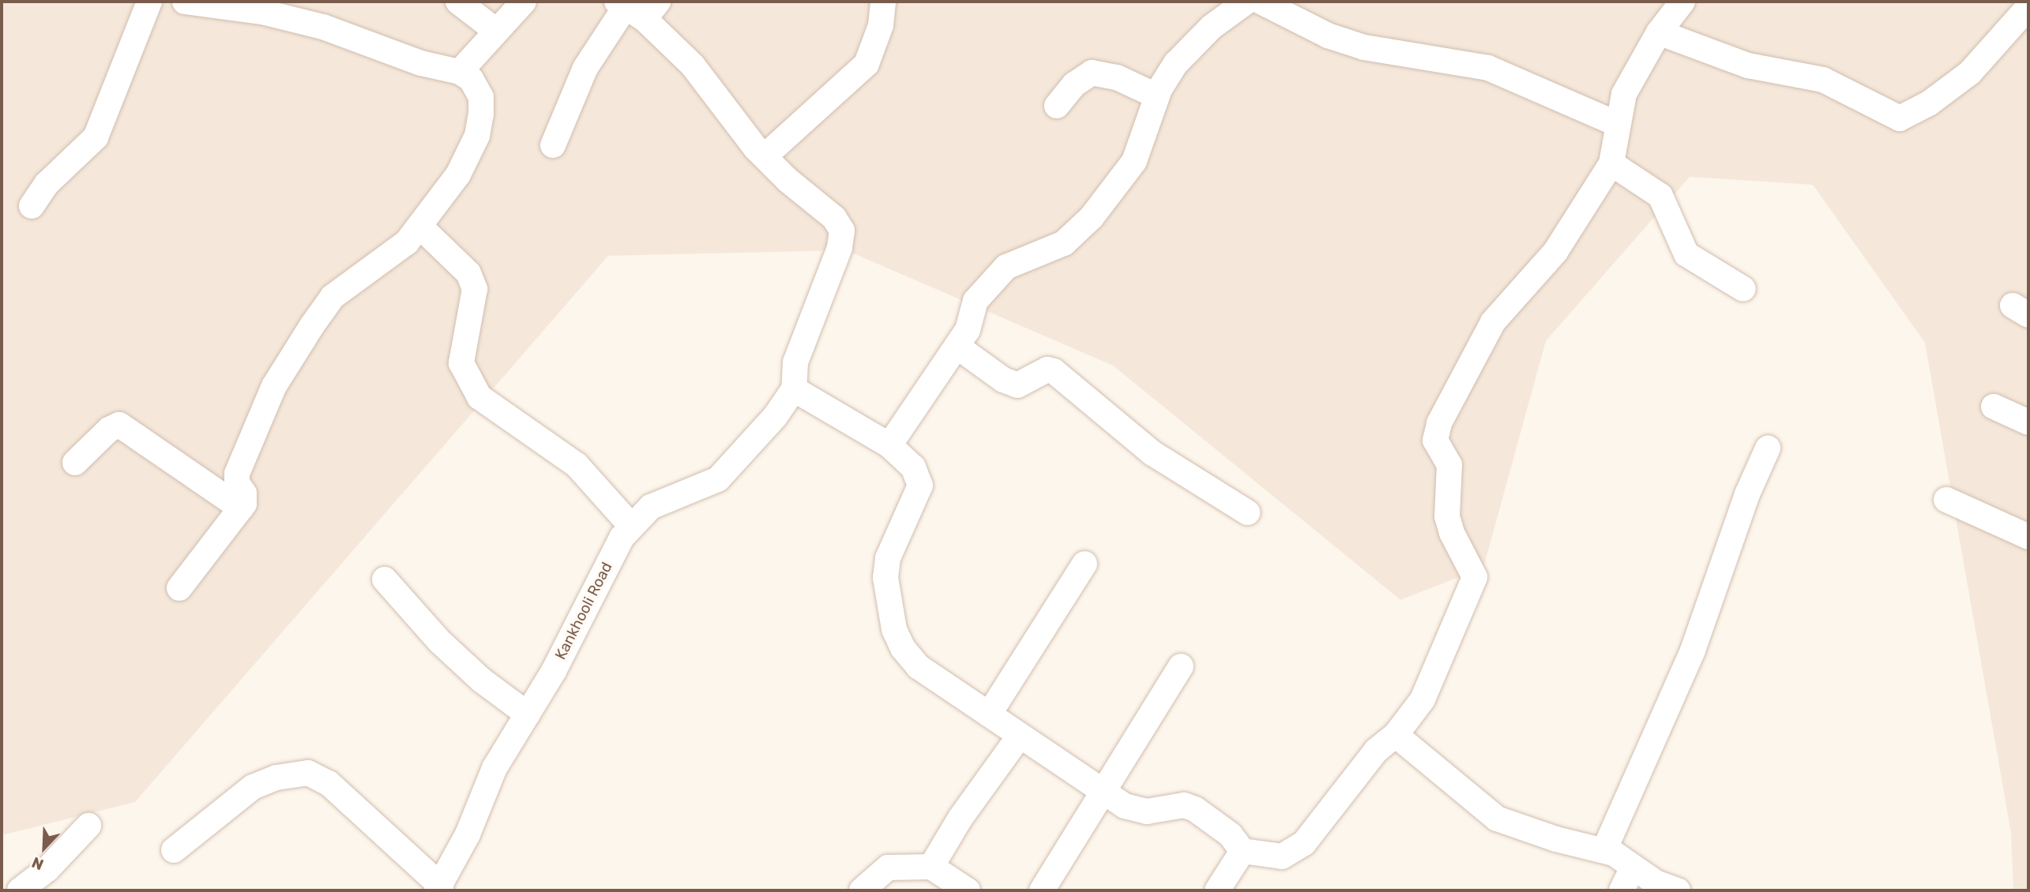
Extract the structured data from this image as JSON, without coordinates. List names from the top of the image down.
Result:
{
  "streets": {
    "street": ["Kankhooli Road"]
  },
  "north": "bottom left"
}
